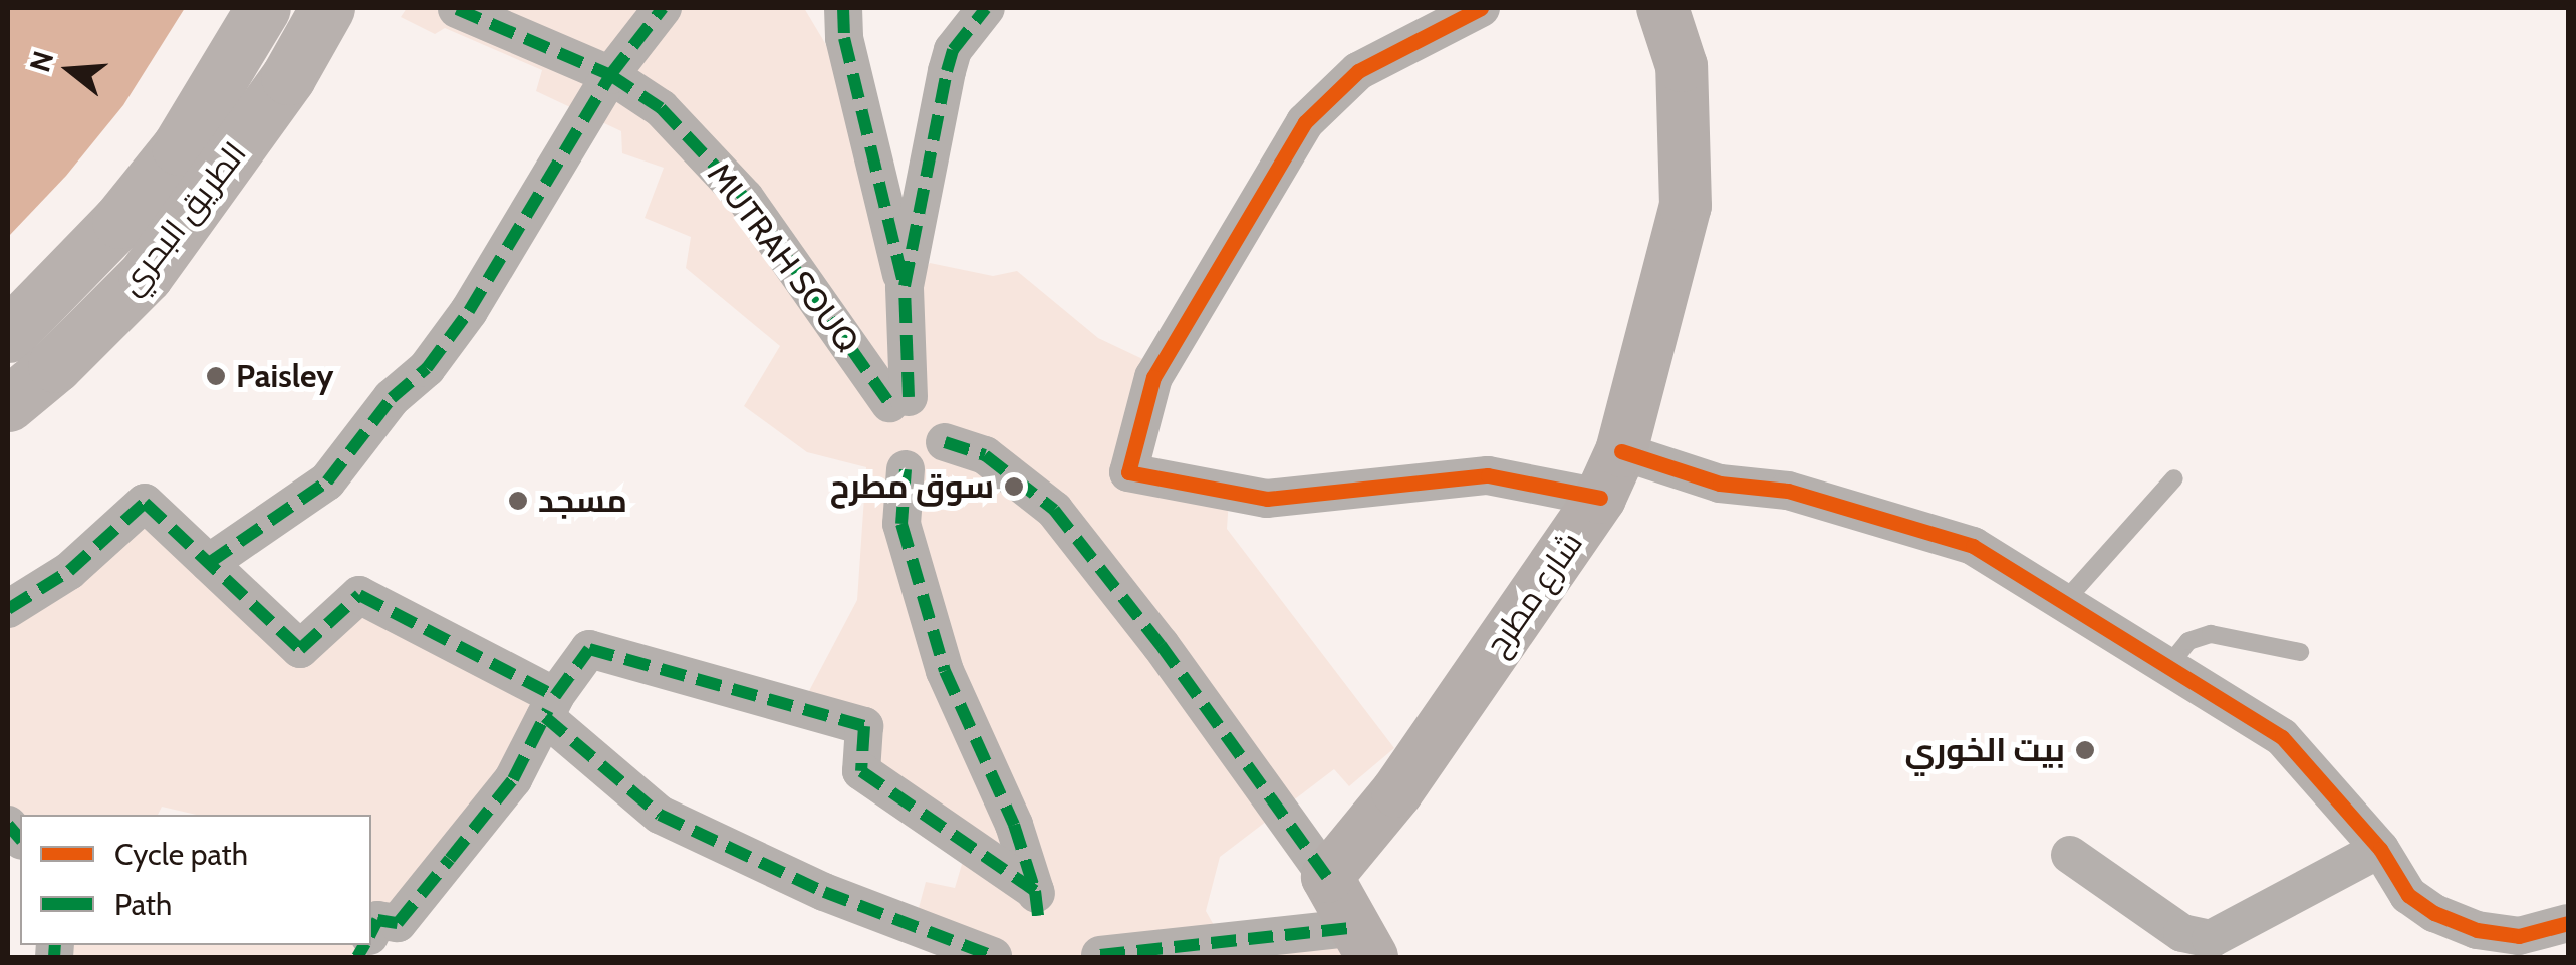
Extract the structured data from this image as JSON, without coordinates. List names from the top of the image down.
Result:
{
  "streets": {
    "main road": ["الطريق البحري", "شارع مطرح"],
    "street": ["MUTRAH SOUQ"]
  },
  "places": [
    "Paisley",
    "سوق مطرح",
    "مسجد",
    "بيت الخوري"
  ],
  "legend": ["Cycle path", "Path"],
  "north": "left"
}
